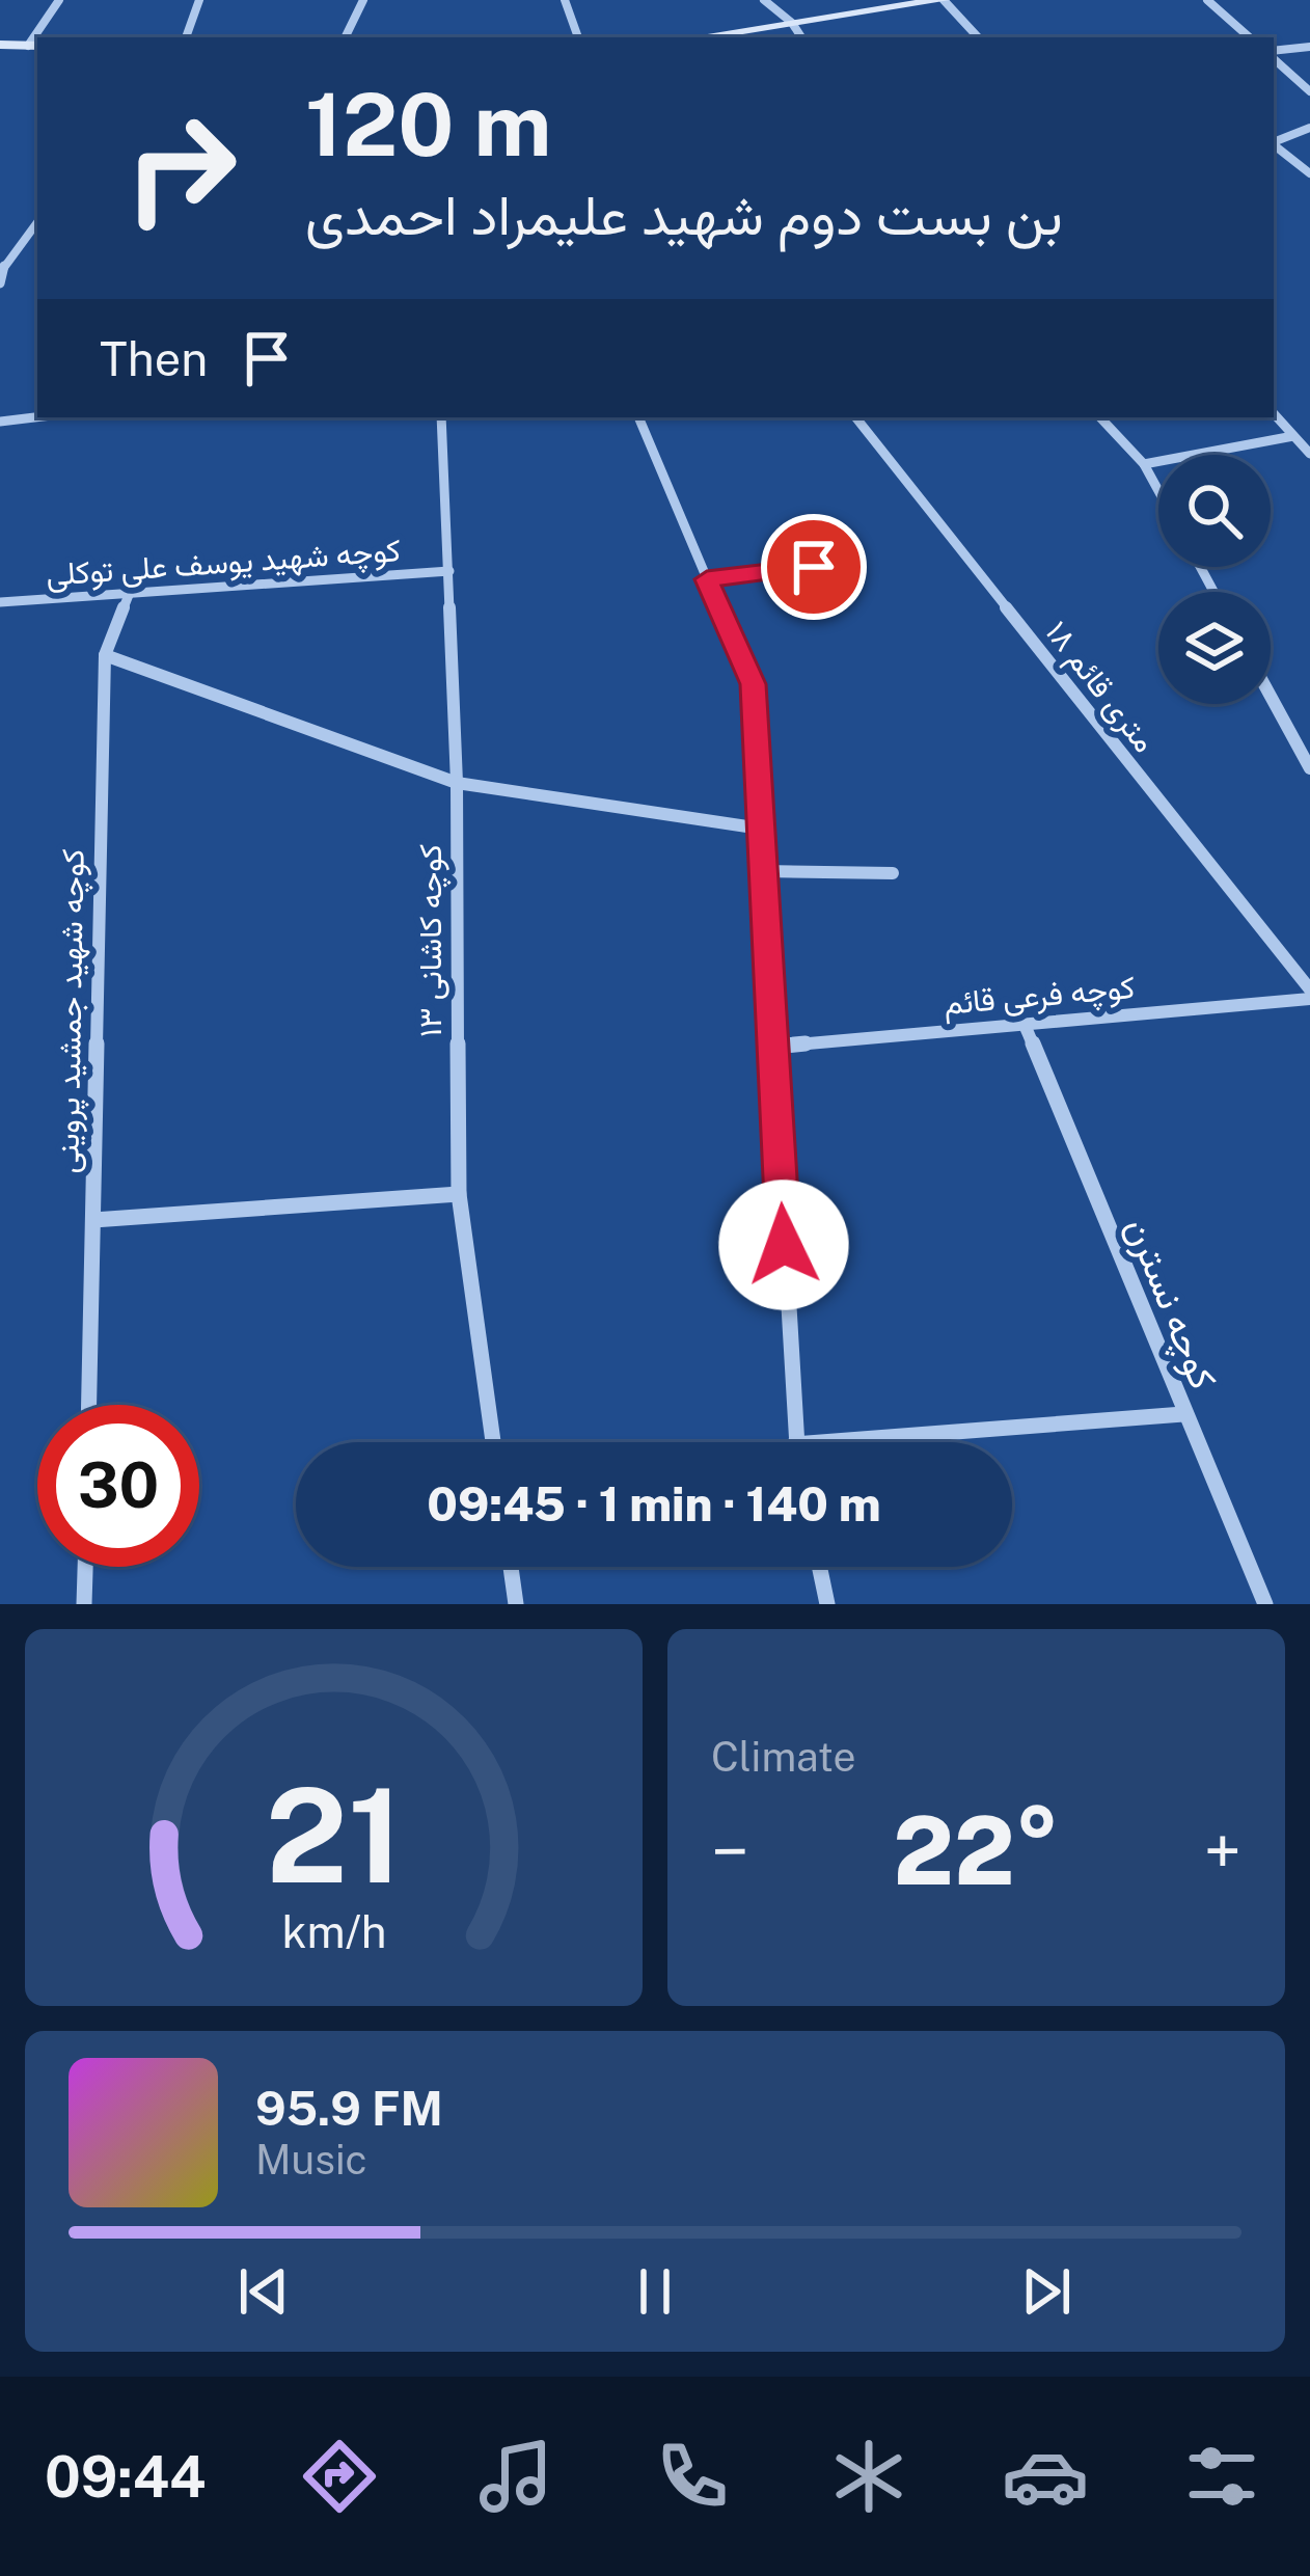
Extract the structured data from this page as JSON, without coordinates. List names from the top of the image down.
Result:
{
  "streets": {
    "street": [
      "کوچه شهید یوسف علی توکلی",
      "۱۸ متری قائم",
      "کوچه کاشانی ۱۳",
      "کوچه فرعی قائم",
      "کوچه شهید جمشید پروینی",
      "کوچه نسترن"
    ]
  },
  "crossings": [
    ["کوچه شهید یوسف علی توکلی", "کوچه کاشانی ۱۳"],
    ["کوچه شهید یوسف علی توکلی", "کوچه شهید جمشید پروینی"],
    ["کوچه فرعی قائم", "کوچه نسترن"]
  ],
  "page": {
    "turn": ["120 m", "بن بست دوم شهید علیمراد احمدی"],
    "then": "Then",
    "limit": "30",
    "trip": "09:45 · 1 min · 140 m",
    "tile": "Climate",
    "heat": ["−", "22°", "+"],
    "song": ["95.9 FM", "Music"],
    "tabs": "09:44",
    "gauge": ["21", "km/h"]
  }
}
